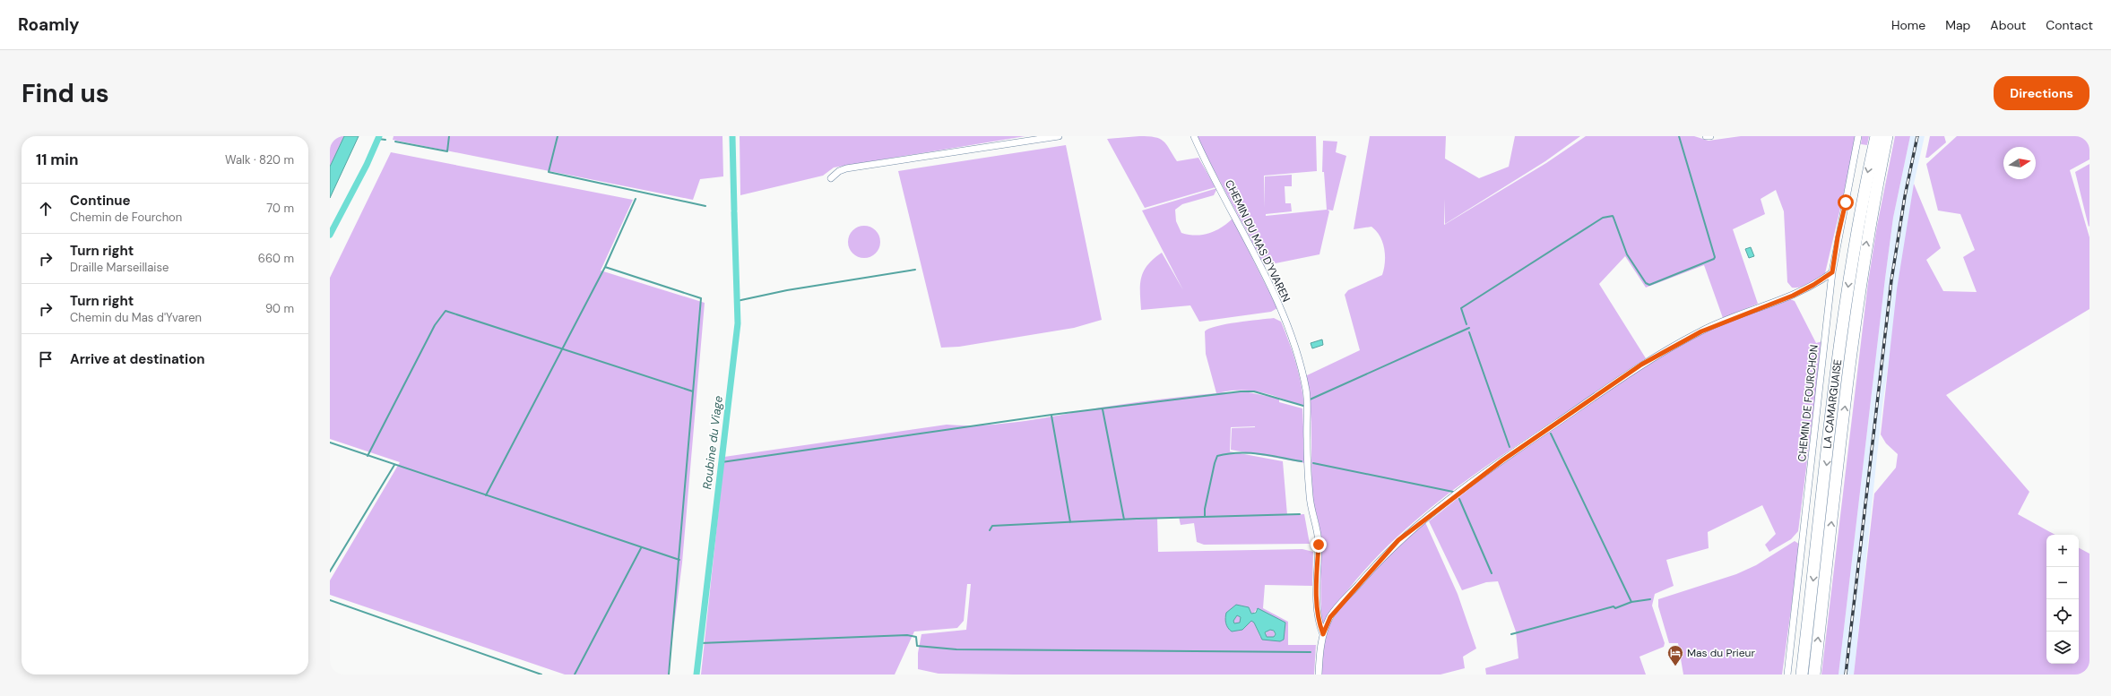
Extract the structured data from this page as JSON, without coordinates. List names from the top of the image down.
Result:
{
  "streets": {
    "highway": ["LA CAMARGUAISE"],
    "street": ["CHEMIN DU MAS D'YVAREN", "CHEMIN DE FOURCHON"]
  },
  "water": ["Roubine du Viage"],
  "places": {
    "hotel": ["Mas du Prieur"]
  },
  "north": "right",
  "page": {
    "header": "Roamly",
    "nav": [
      "Home",
      "Map",
      "About",
      "Contact"
    ],
    "buttons": "Directions",
    "title": "Find us",
    "heading": ["11 min", "Walk · 820 m"],
    "list": [
      ["Continue", "Chemin de Fourchon", "70 m"],
      ["Turn right", "Draille Marseillaise", "660 m"],
      ["Turn right", "Chemin du Mas d'Yvaren", "90 m"],
      "Arrive at destination"
    ],
    "map_buttons": ["+", "−"]
  }
}
